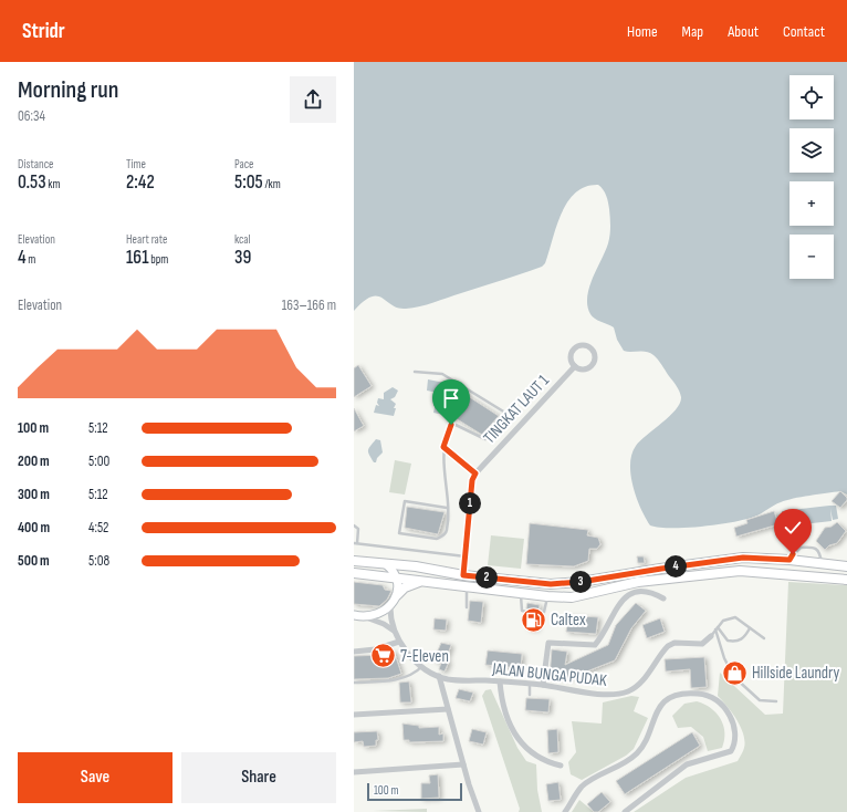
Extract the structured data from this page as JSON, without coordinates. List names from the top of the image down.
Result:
{
  "streets": {
    "street": ["TINGKAT LAUT 1", "JALAN BUNGA PUDAK"]
  },
  "places": {
    "fuel station": ["Caltex"],
    "supermarket": ["7-Eleven"],
    "shop": ["Hillside Laundry"]
  },
  "scale_bar": "100 m",
  "page": {
    "header": "Stridr",
    "nav": [
      "Home",
      "Map",
      "About",
      "Contact"
    ],
    "heading": ["Morning run", "06:34"],
    "map_buttons": ["+", "−"],
    "stats": [
      ["Distance", "0.53 km"],
      ["Time", "2:42"],
      ["Pace", "5:05 /km"],
      ["Elevation", "4 m"],
      ["Heart rate", "161 bpm"],
      ["kcal", "39"]
    ],
    "chart": ["Elevation", "163–166 m"],
    "list": [
      {
        "name": "100 m",
        "note": "5:12"
      },
      {
        "name": "200 m",
        "note": "5:00"
      },
      {
        "name": "300 m",
        "note": "5:12"
      },
      {
        "name": "400 m",
        "note": "4:52"
      },
      {
        "name": "500 m",
        "note": "5:08"
      }
    ],
    "pins": [
      "1",
      "4",
      "2",
      "3"
    ],
    "buttons": ["Save", "Share"],
    "scale": "100 m"
  }
}
